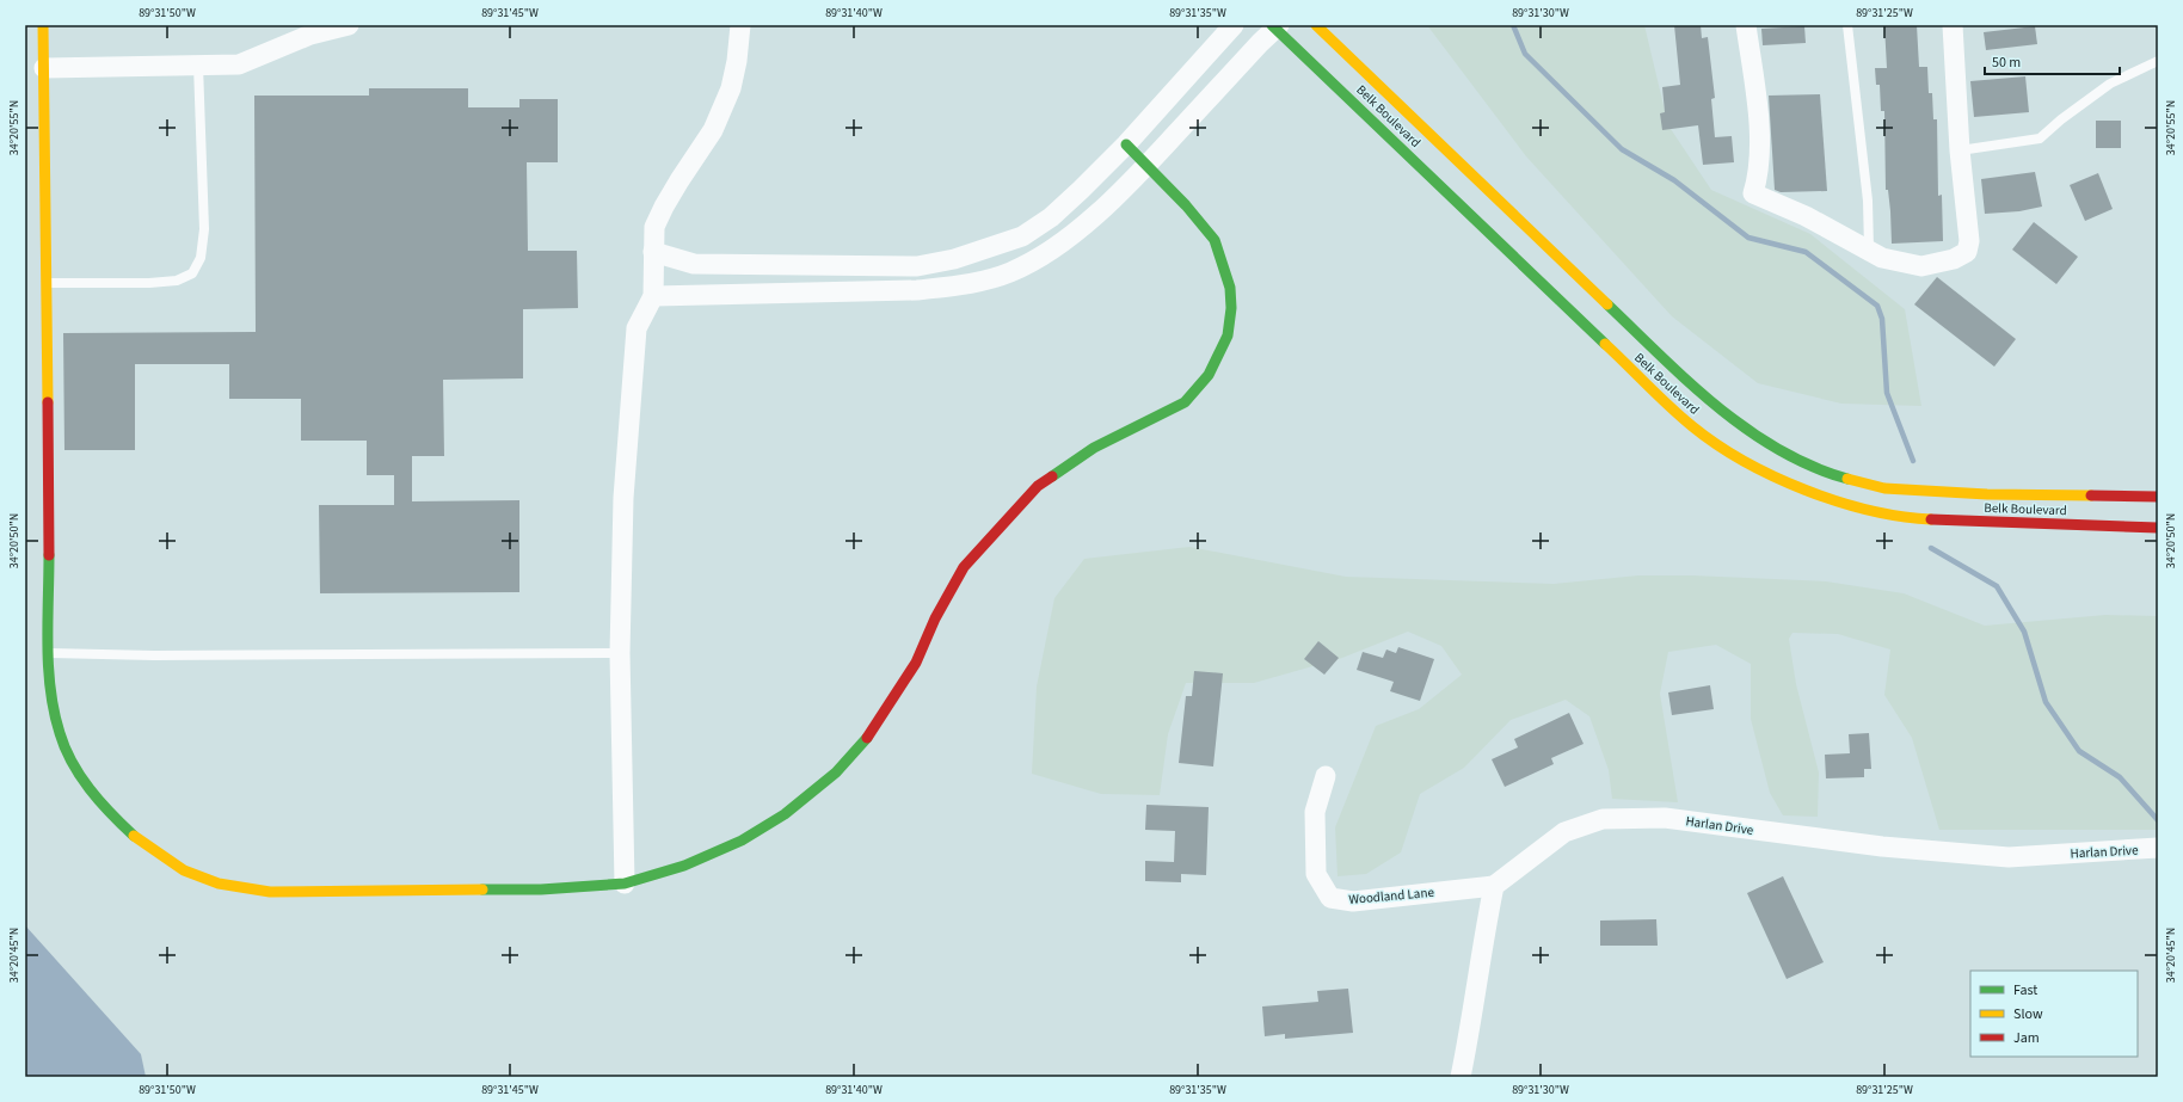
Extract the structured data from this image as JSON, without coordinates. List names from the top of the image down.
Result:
{
  "streets": {
    "street": ["Belk Boulevard", "Harlan Drive", "Woodland Lane"]
  },
  "crossings": [
    ["Harlan Drive", "Woodland Lane"]
  ],
  "legend": ["Fast", "Slow", "Jam"],
  "scale_bar": "50 m",
  "coordinates": [
    "89°31'50\"W",
    "89°31'45\"W",
    "89°31'40\"W",
    "89°31'35\"W",
    "89°31'30\"W",
    "89°31'25\"W",
    "34°20'55\"N",
    "34°20'50\"N",
    "34°20'45\"N"
  ]
}
